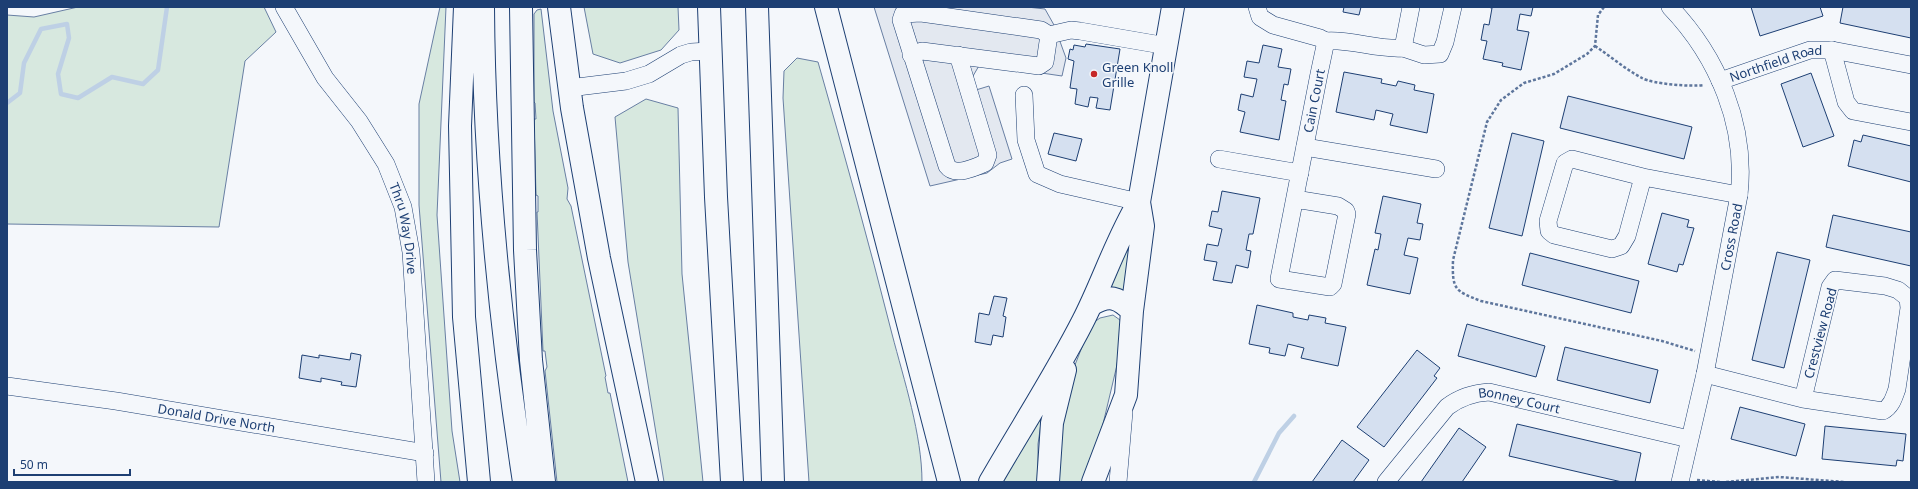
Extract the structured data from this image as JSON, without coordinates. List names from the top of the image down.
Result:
{
  "streets": {
    "street": [
      "Northfield Road",
      "Cain Court",
      "Thru Way Drive",
      "Cross Road",
      "Crestview Road",
      "Bonney Court",
      "Donald Drive North"
    ]
  },
  "crossings": [
    ["Northfield Road", "Cross Road"],
    ["Thru Way Drive", "Donald Drive North"],
    ["Cross Road", "Crestview Road"],
    ["Cross Road", "Bonney Court"]
  ],
  "places": ["Green Knoll Grille"],
  "scale_bar": "50 m"
}
